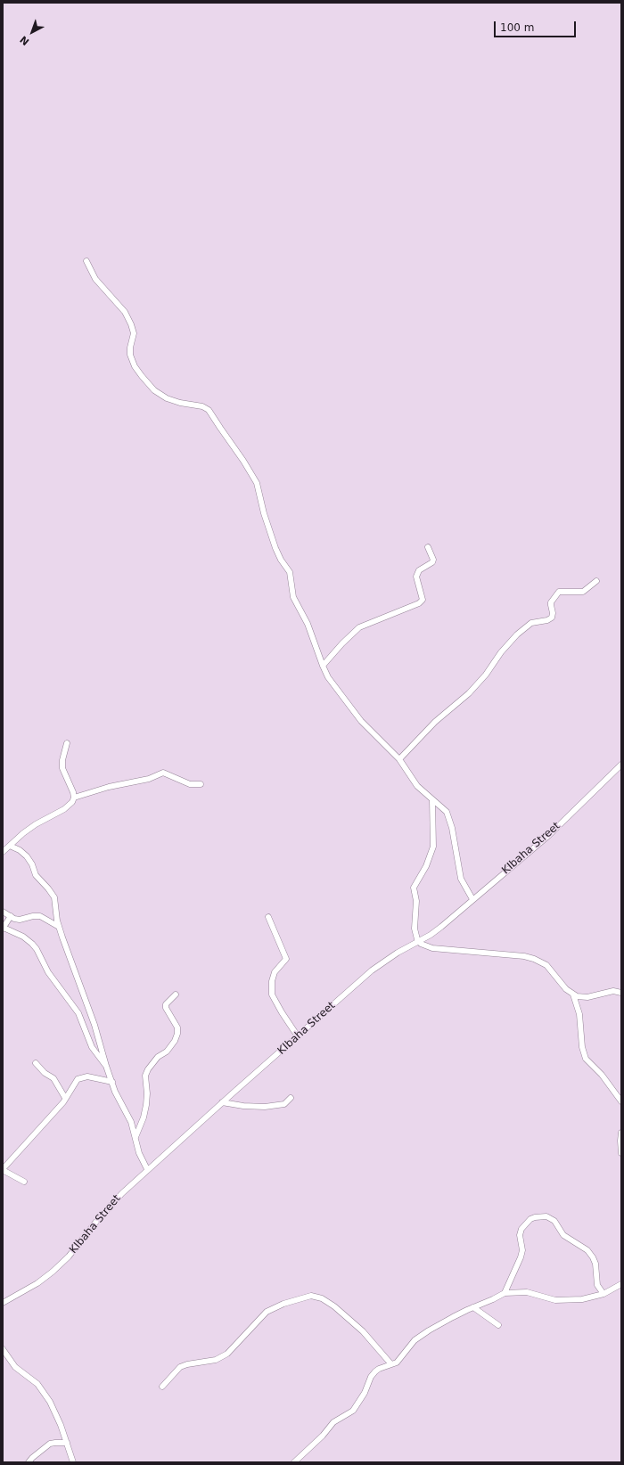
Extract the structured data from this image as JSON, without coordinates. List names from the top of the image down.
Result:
{
  "streets": {
    "street": ["KIbaha Street"]
  },
  "scale_bar": "100 m",
  "north": "bottom left"
}
